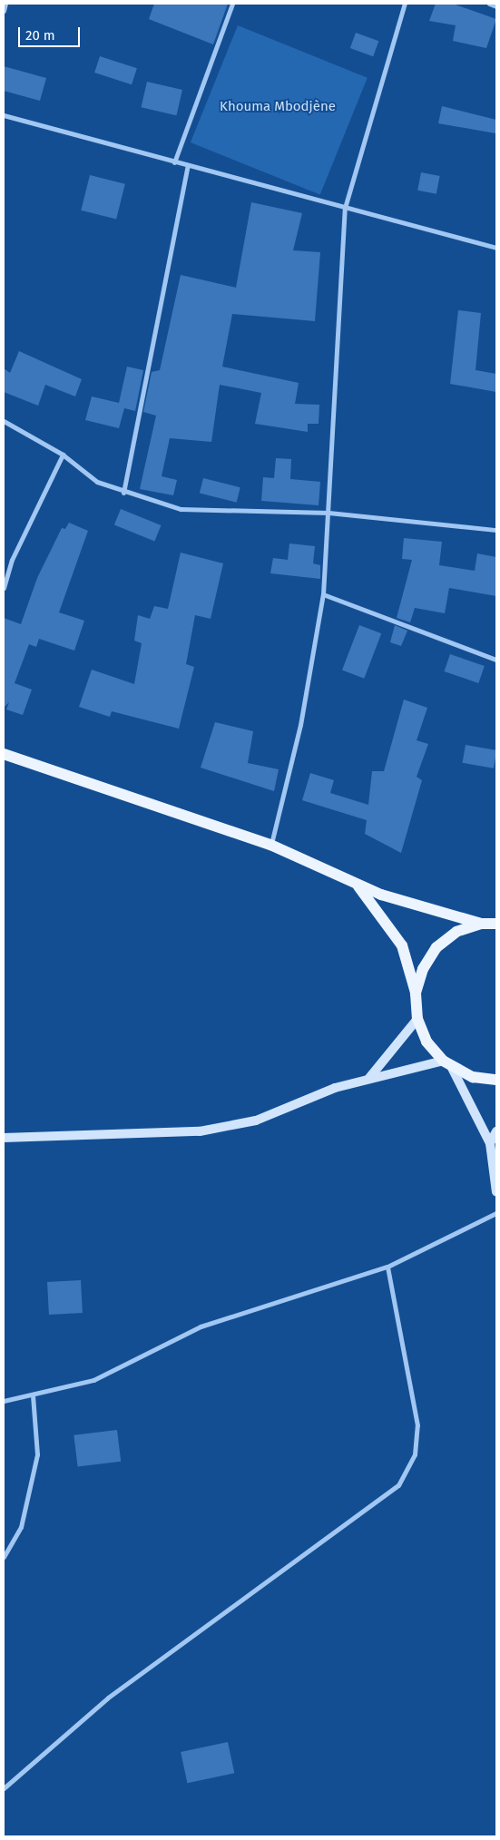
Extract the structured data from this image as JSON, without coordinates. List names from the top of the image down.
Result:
{
  "parks": ["Khouma Mbodjène"],
  "scale_bar": "20 m"
}
